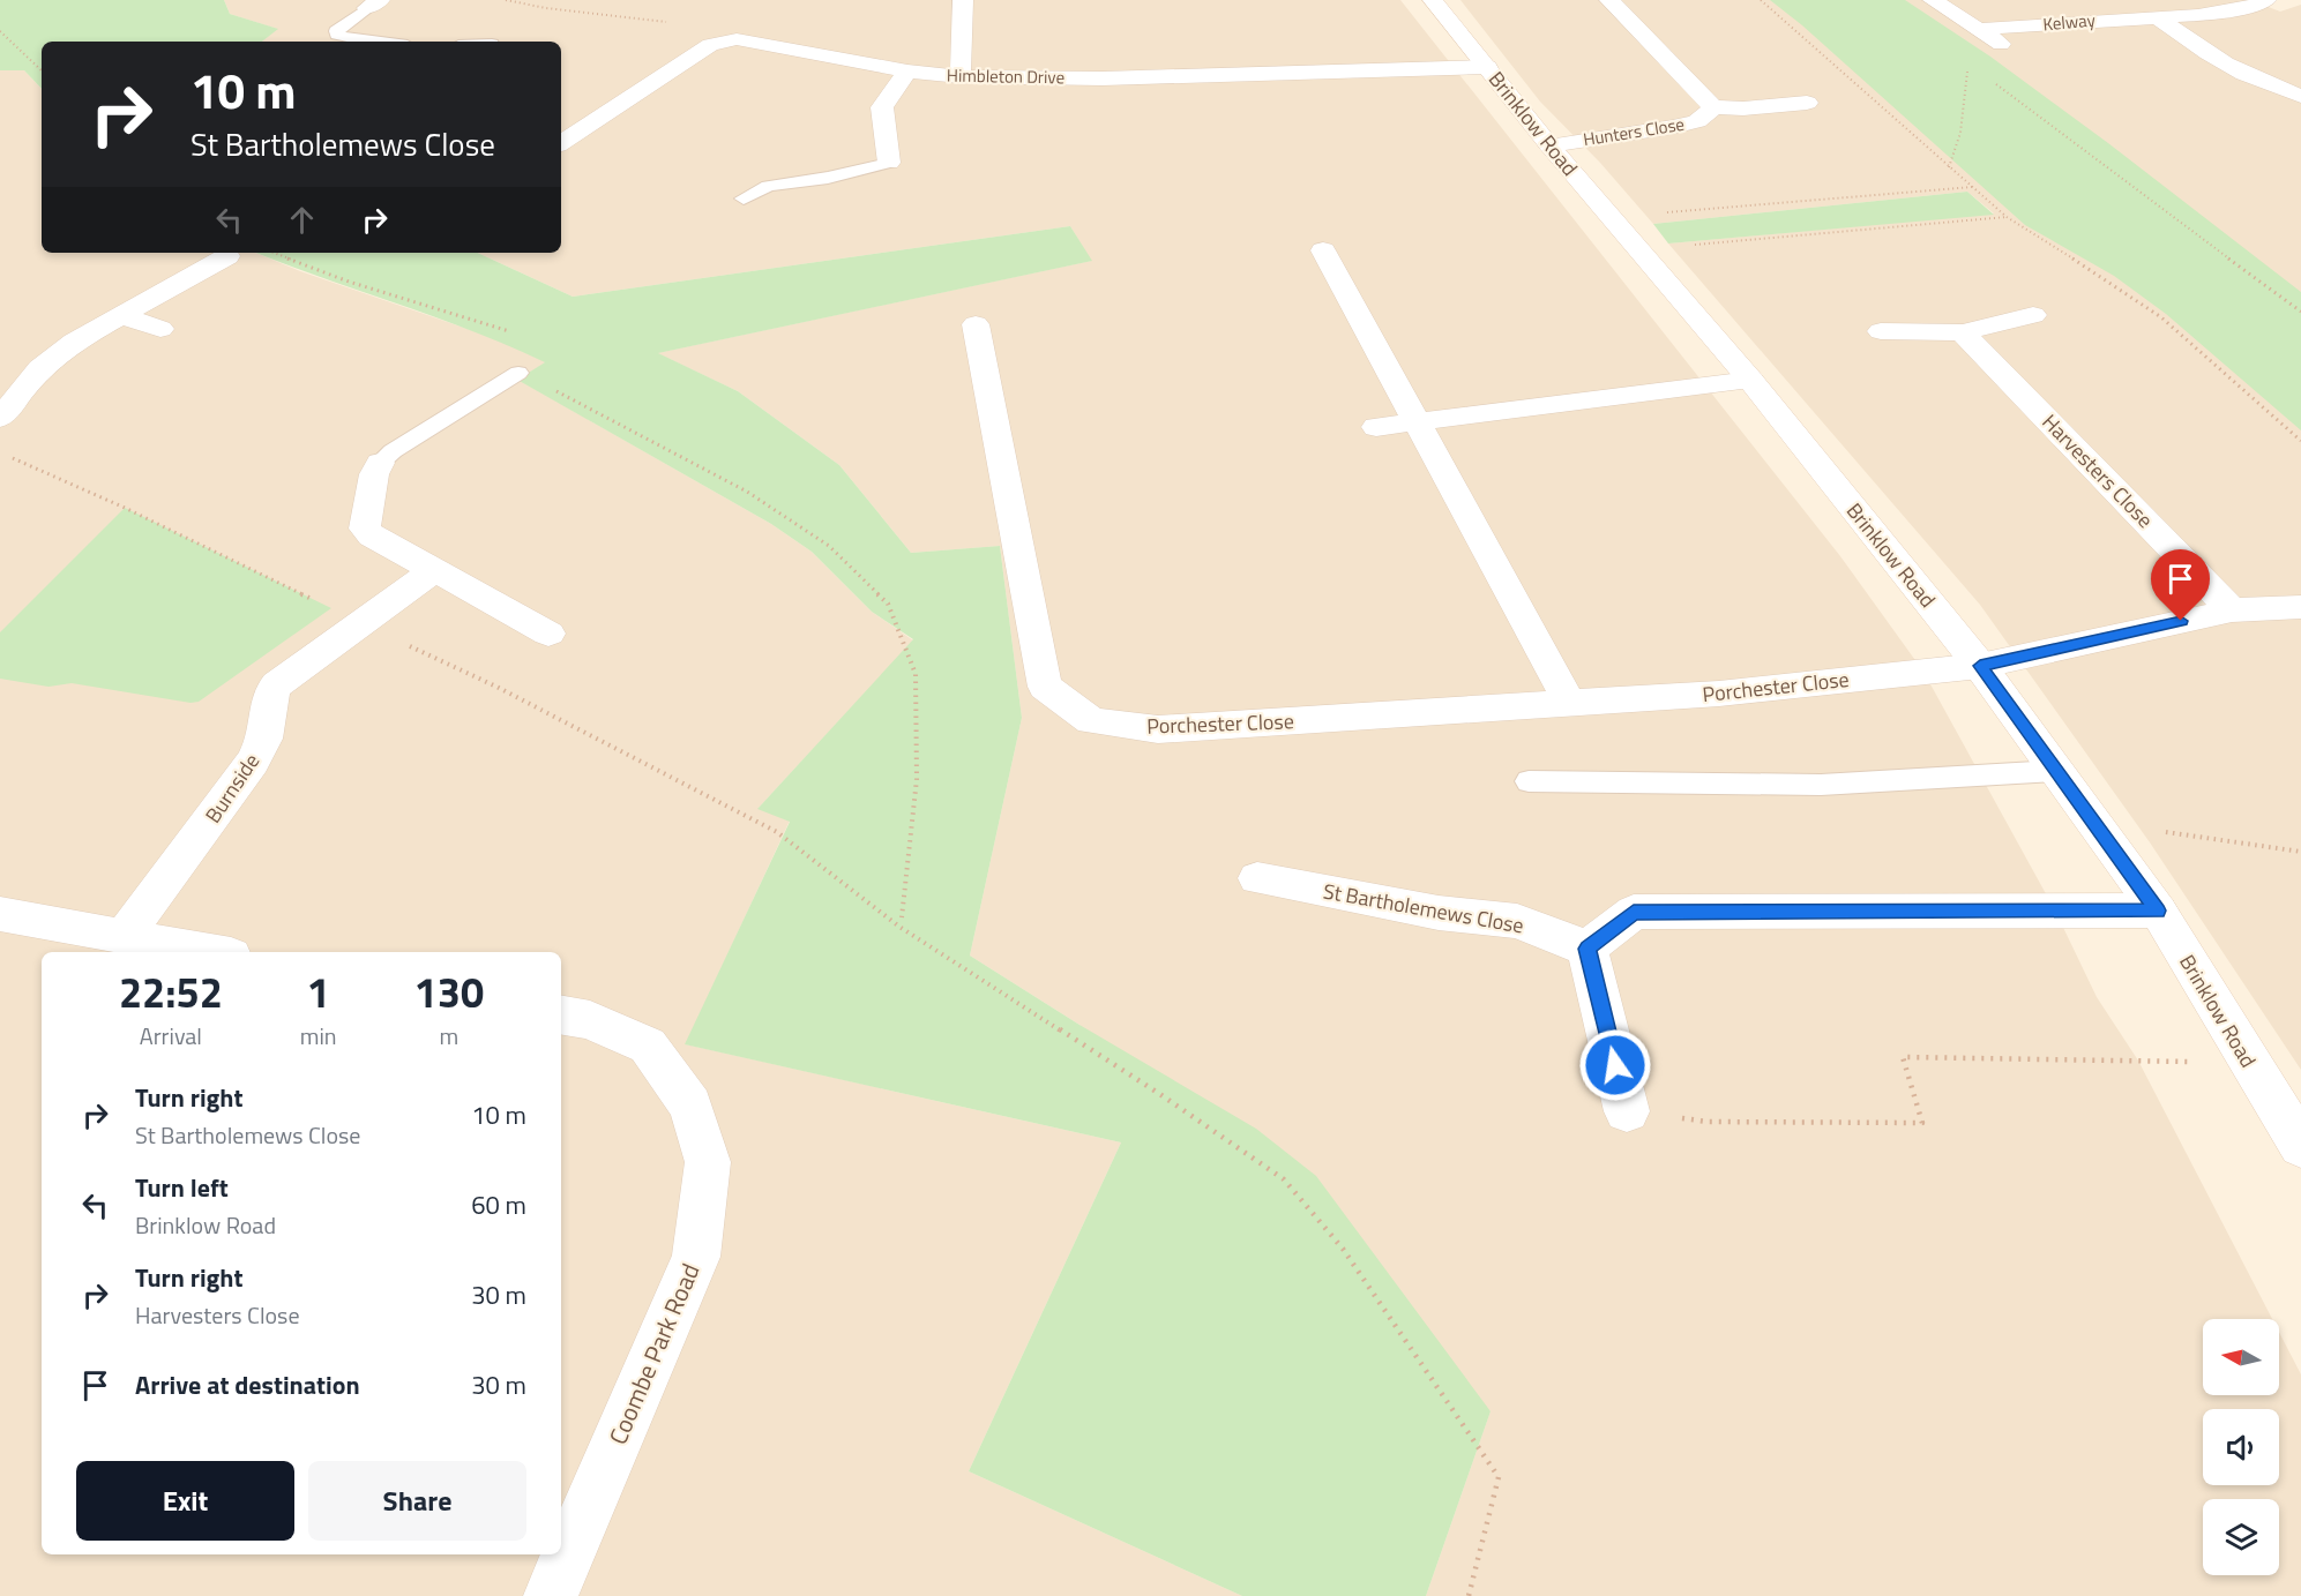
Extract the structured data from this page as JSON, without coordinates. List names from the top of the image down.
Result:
{
  "streets": {
    "street": [
      "Kelway",
      "Himbleton Drive",
      "Brinklow Road",
      "Hunters Close",
      "Harvesters Close",
      "Porchester Close",
      "Burnside",
      "St Bartholemews Close",
      "Coombe Park Road"
    ]
  },
  "crossings": [
    ["Himbleton Drive", "Brinklow Road"],
    ["Brinklow Road", "Hunters Close"],
    ["Brinklow Road", "Porchester Close"]
  ],
  "north": "left",
  "page": {
    "turn": ["10 m", "St Bartholemews Close"],
    "eta": [
      "22:52",
      "Arrival",
      "1",
      "min",
      "130",
      "m"
    ],
    "list": [
      {
        "name": "Turn right",
        "note": "St Bartholemews Close",
        "value": "10 m"
      },
      {
        "name": "Turn left",
        "note": "Brinklow Road",
        "value": "60 m"
      },
      {
        "name": "Turn right",
        "note": "Harvesters Close",
        "value": "30 m"
      },
      {
        "name": "Arrive at destination",
        "value": "30 m"
      }
    ],
    "buttons": ["Exit", "Share"]
  }
}
